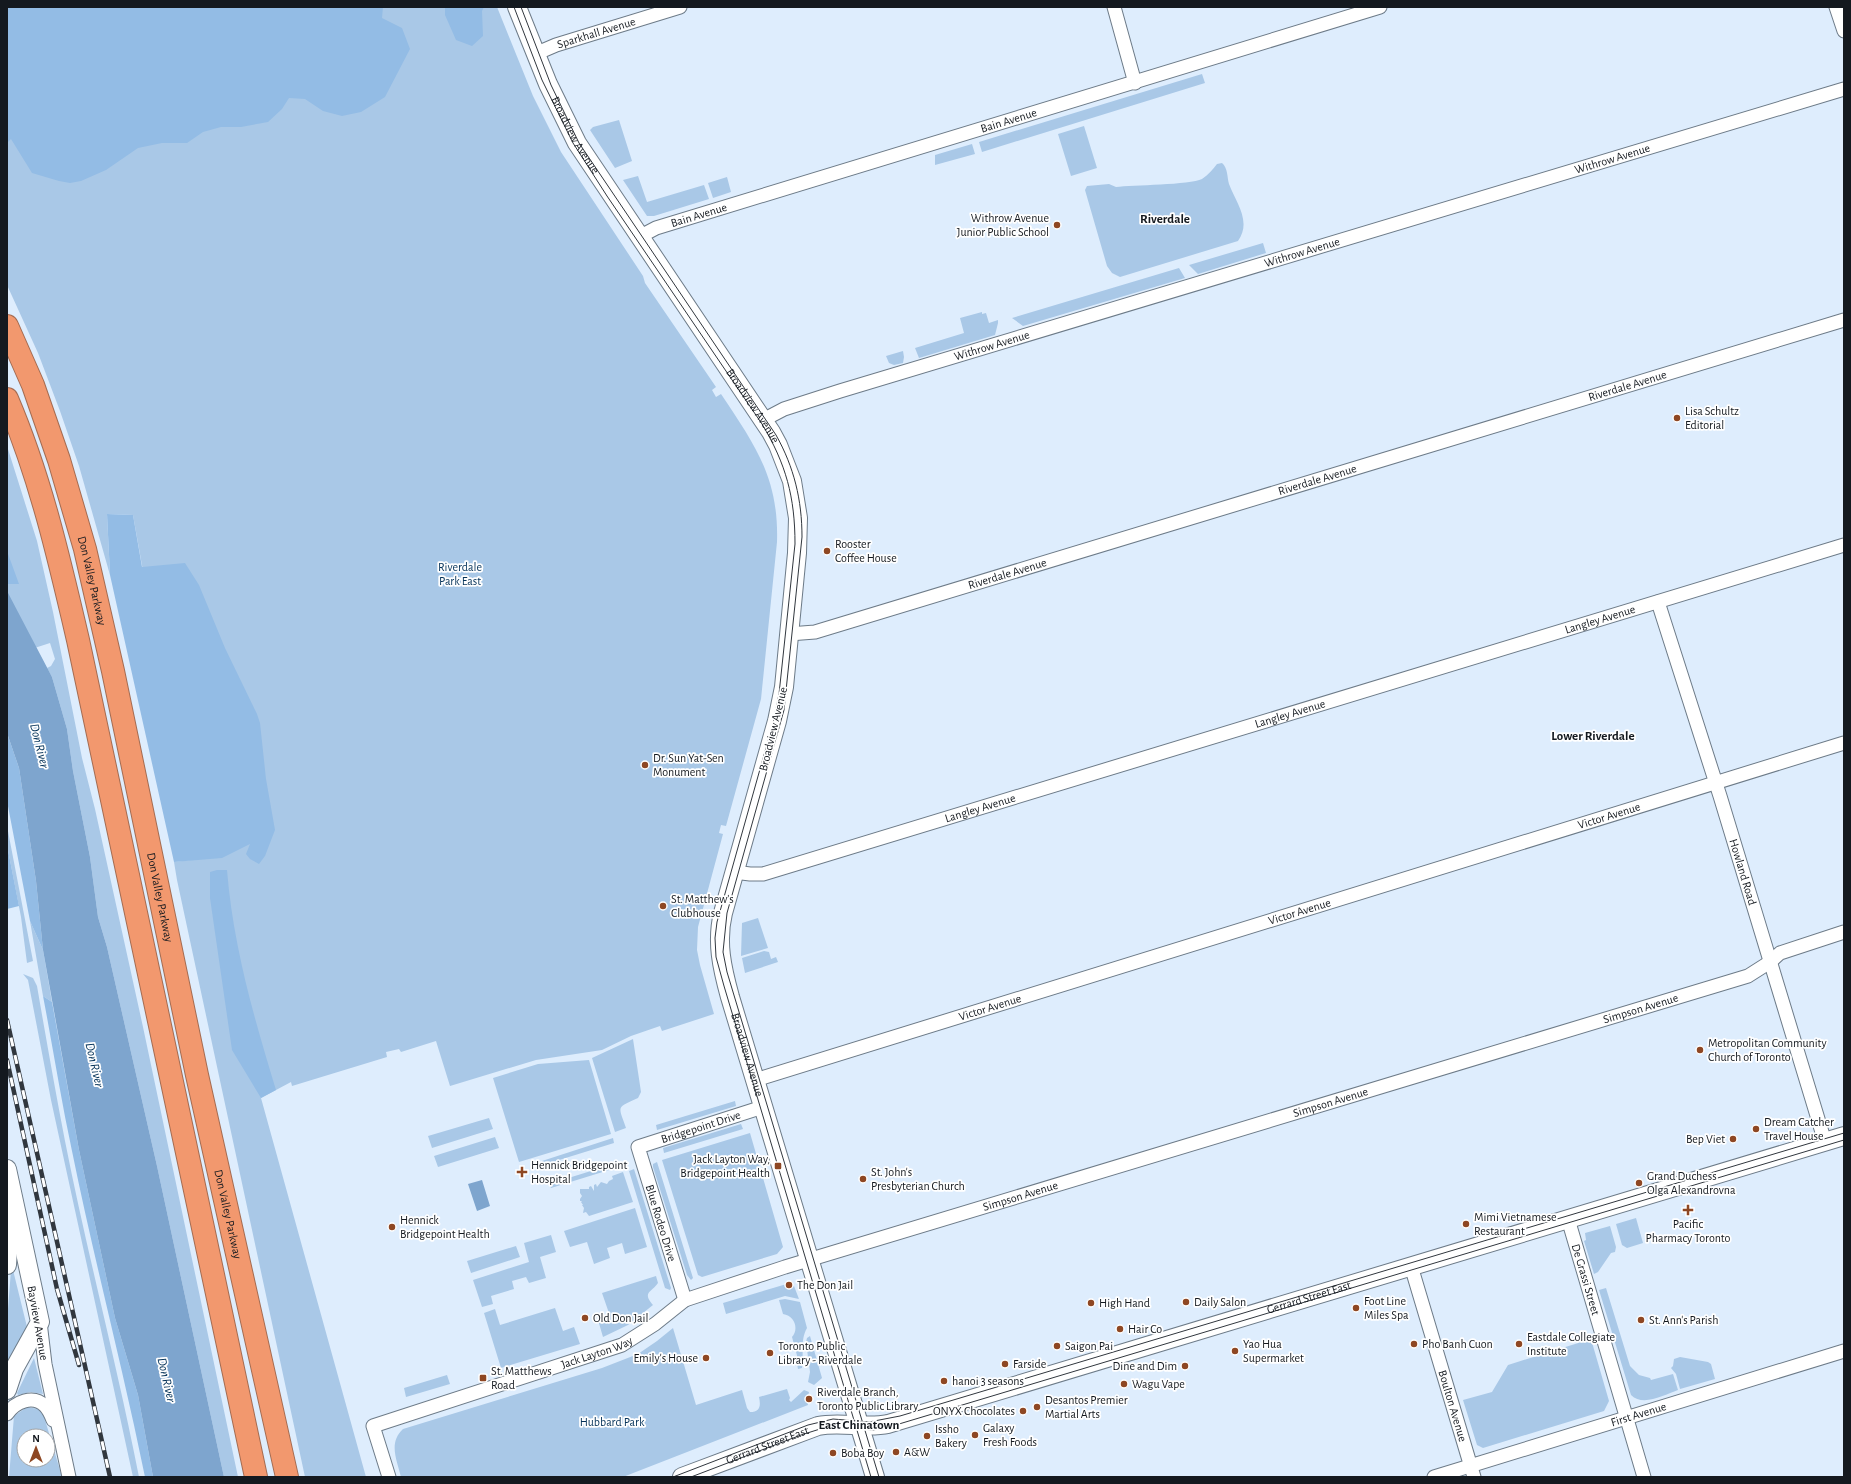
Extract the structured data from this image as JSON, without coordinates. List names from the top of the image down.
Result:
{
  "streets": {
    "highway": ["Don Valley Parkway"],
    "main road": ["Broadview Avenue", "Gerrard Street East", "Bayview Avenue"],
    "street": [
      "Sparkhall Avenue",
      "Bain Avenue",
      "Withrow Avenue",
      "Riverdale Avenue",
      "Langley Avenue",
      "Victor Avenue",
      "Howland Road",
      "Simpson Avenue",
      "Bridgepoint Drive",
      "Blue Rodeo Drive",
      "De Grassi Street",
      "Jack Layton Way",
      "Boulton Avenue",
      "First Avenue"
    ]
  },
  "crossings": [
    ["Sparkhall Avenue", "Broadview Avenue"],
    ["Bain Avenue", "Broadview Avenue"],
    ["Broadview Avenue", "Withrow Avenue"],
    ["Broadview Avenue", "Riverdale Avenue"],
    ["Broadview Avenue", "Langley Avenue"],
    ["Broadview Avenue", "Victor Avenue"],
    ["Broadview Avenue", "Simpson Avenue"],
    ["Broadview Avenue", "Bridgepoint Drive"],
    ["Broadview Avenue", "Gerrard Street East"],
    ["Broadview Avenue", "Jack Layton Way"],
    ["Langley Avenue", "Howland Road"],
    ["Victor Avenue", "Howland Road"],
    ["Howland Road", "Simpson Avenue"],
    ["Howland Road", "Gerrard Street East"],
    ["Simpson Avenue", "Jack Layton Way"],
    ["Bridgepoint Drive", "Blue Rodeo Drive"],
    ["Blue Rodeo Drive", "Jack Layton Way"],
    ["De Grassi Street", "Gerrard Street East"],
    ["De Grassi Street", "First Avenue"],
    ["Gerrard Street East", "Boulton Avenue"],
    ["Boulton Avenue", "First Avenue"]
  ],
  "districts": ["Riverdale", "Lower Riverdale", "East Chinatown"],
  "water": ["Don River"],
  "parks": ["Riverdale Park East", "Hubbard Park"],
  "places": {
    "other": [
      "Withrow Avenue Junior Public School",
      "Lisa Schultz Editorial",
      "Rooster Coffee House",
      "Dr. Sun Yat-Sen Monument",
      "St. Matthew’s Clubhouse",
      "Metropolitan Community Church of Toronto",
      "Dream Catcher Travel House",
      "Bep Viet",
      "St. John's Presbyterian Church",
      "Grand Duchess Olga Alexandrovna",
      "Mimi Vietnamese Restaurant",
      "Hennick Bridgepoint Health",
      "The Don Jail",
      "Daily Salon",
      "High Hand",
      "Foot Line Miles Spa",
      "Old Don Jail",
      "St. Ann's Parish",
      "Hair Co",
      "Pho Banh Cuon",
      "Eastdale Collegiate Institute",
      "Saigon Pai",
      "Yao Hua Supermarket",
      "Toronto Public Library - Riverdale",
      "Emily's House",
      "Farside",
      "Dine and Dim",
      "hanoi 3 seasons",
      "Wagu Vape",
      "Riverdale Branch, Toronto Public Library",
      "Desantos Premier Martial Arts",
      "ONYX Chocolates",
      "Galaxy Fresh Foods",
      "Issho Bakery",
      "A&W",
      "Boba Boy"
    ],
    "transit": ["Jack Layton Way, Bridgepoint Health", "St. Matthews Road"],
    "health": ["Hennick Bridgepoint Hospital", "Pacific Pharmacy Toronto"]
  },
  "north": "top"
}
